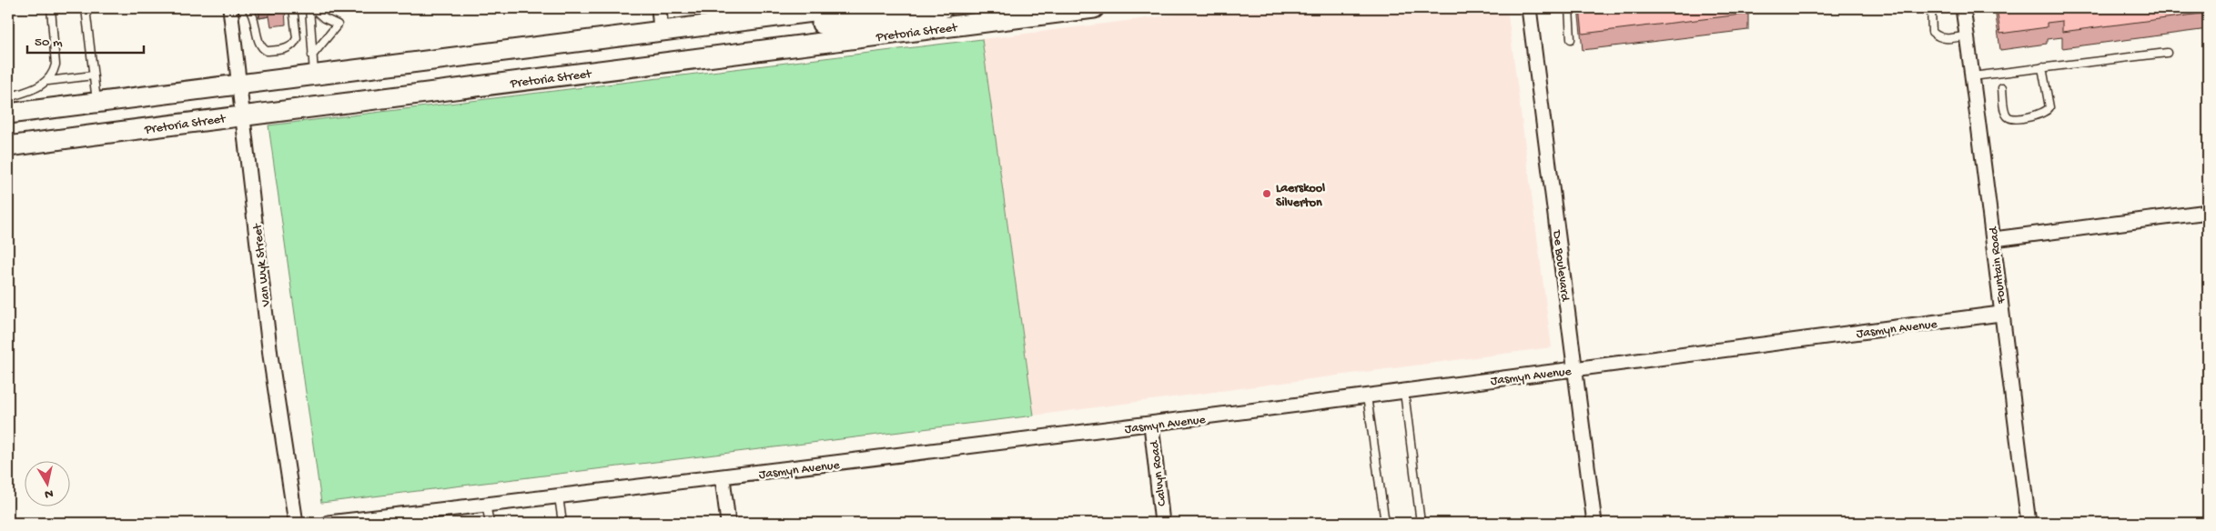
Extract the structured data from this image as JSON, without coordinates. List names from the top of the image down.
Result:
{
  "streets": {
    "main road": ["Pretoria Street"],
    "street": [
      "Van Wyk Street",
      "De Boulevard",
      "Fountain Road",
      "Jasmyn Avenue",
      "Calvyn Road"
    ]
  },
  "crossings": [
    ["Pretoria Street", "Van Wyk Street"],
    ["De Boulevard", "Jasmyn Avenue"],
    ["Fountain Road", "Jasmyn Avenue"],
    ["Jasmyn Avenue", "Calvyn Road"]
  ],
  "places": ["Laerskool Silverton"],
  "scale_bar": "50 m",
  "north": "bottom"
}
